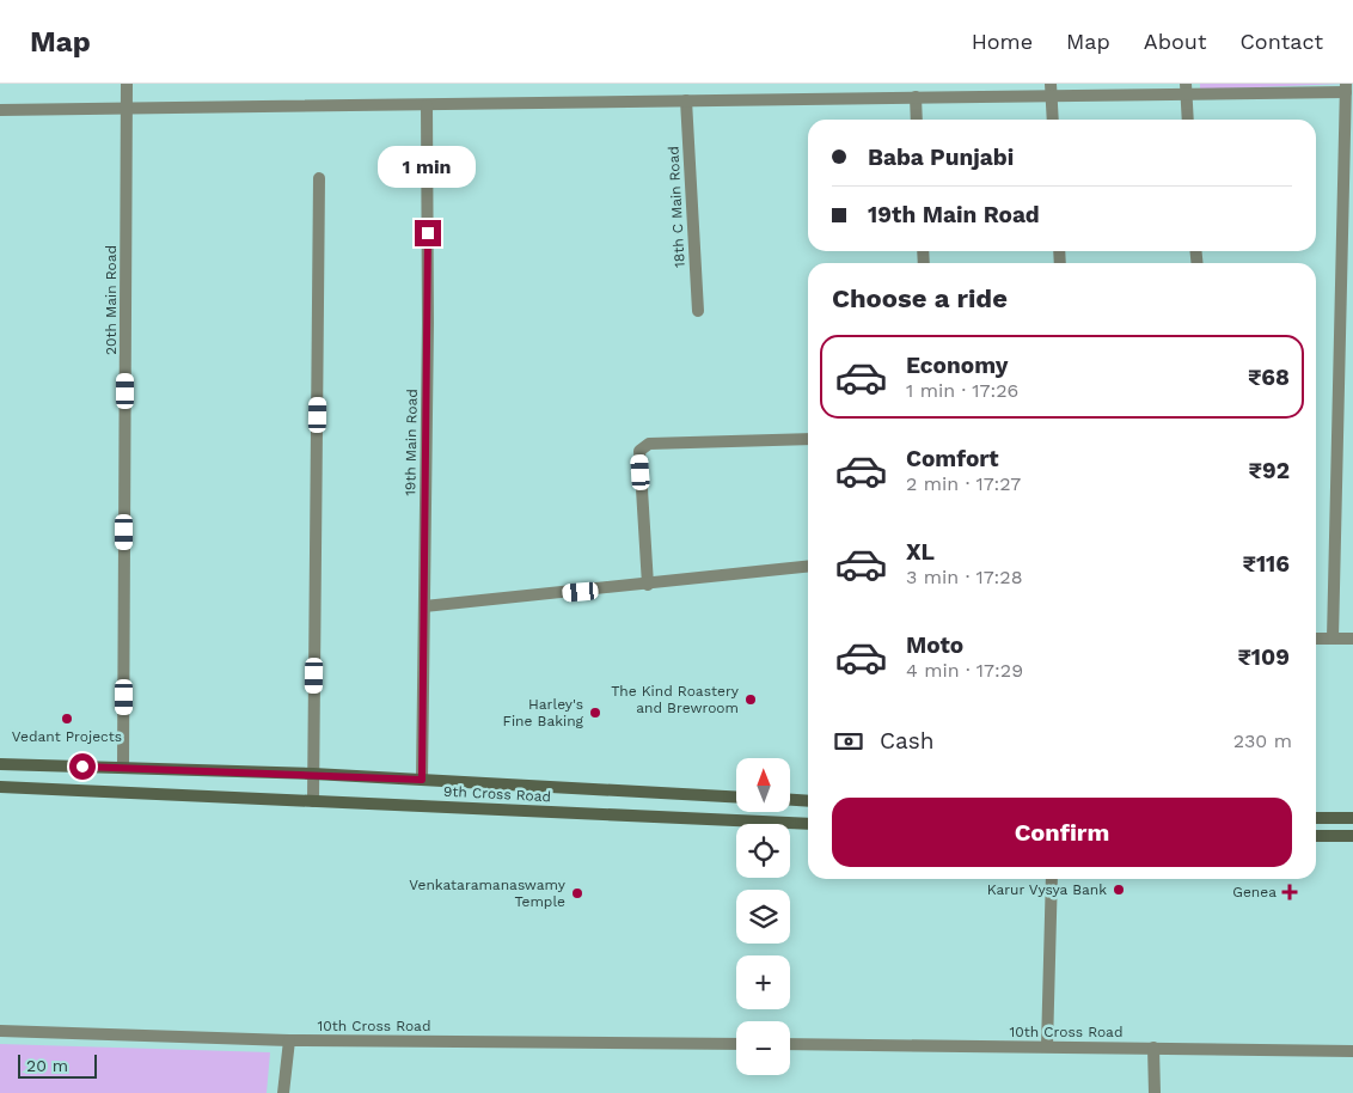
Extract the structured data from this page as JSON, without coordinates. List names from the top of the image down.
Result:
{
  "streets": {
    "main road": ["9th Cross Road"],
    "street": [
      "18th C Main Road",
      "20th Main Road",
      "19th Main Road",
      "10th Cross Road"
    ]
  },
  "crossings": [
    ["20th Main Road", "9th Cross Road"],
    ["19th Main Road", "9th Cross Road"]
  ],
  "places": {
    "other": [
      "The Kind Roastery and Brewroom",
      "Harley's Fine Baking",
      "Vedant Projects",
      "Karur Vysya Bank",
      "Venkataramanaswamy Temple"
    ],
    "health": ["Genea"]
  },
  "scale_bar": "20 m",
  "north": "top",
  "page": {
    "header": "Map",
    "nav": [
      "Home",
      "Map",
      "About",
      "Contact"
    ],
    "banner": ["Baba Punjabi", "19th Main Road"],
    "bubble": "1 min",
    "heading": "Choose a ride",
    "list": [
      {
        "name": "Economy",
        "note": "1 min · 17:26",
        "value": "₹68"
      },
      {
        "name": "Comfort",
        "note": "2 min · 17:27",
        "value": "₹92"
      },
      {
        "name": "XL",
        "note": "3 min · 17:28",
        "value": "₹116"
      },
      {
        "name": "Moto",
        "note": "4 min · 17:29",
        "value": "₹109"
      }
    ],
    "pay": ["Cash", "230 m"],
    "map_buttons": ["+", "−"],
    "buttons": "Confirm",
    "scale": "20 m"
  }
}
